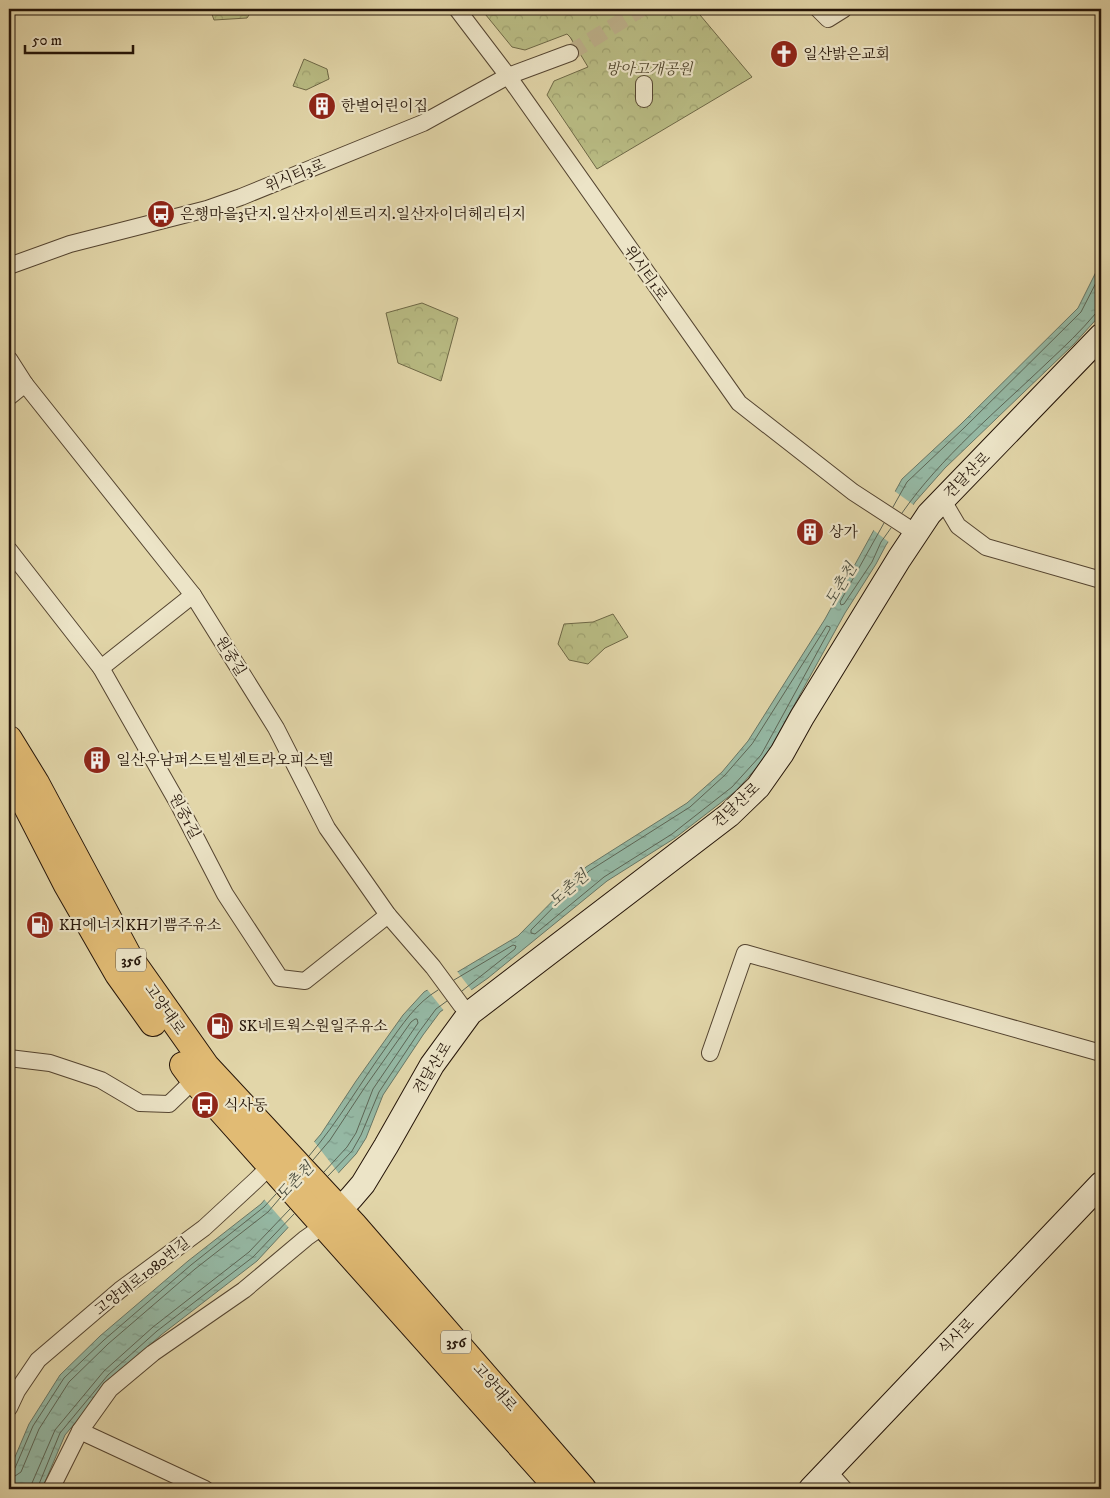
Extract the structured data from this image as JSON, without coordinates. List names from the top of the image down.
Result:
{
  "streets": {
    "main road": ["356", "고양대로"],
    "street": [
      "위시티3로",
      "위시티1로",
      "견달산로",
      "원중길",
      "원중1길",
      "고양대로1080번길",
      "식사로"
    ]
  },
  "crossings": [
    ["위시티3로", "위시티1로"],
    ["위시티1로", "견달산로"],
    ["견달산로", "원중길"],
    ["견달산로", "356"],
    ["견달산로", "고양대로"],
    ["원중길", "원중1길"],
    ["356", "고양대로"],
    ["356", "고양대로1080번길"],
    ["고양대로", "고양대로1080번길"]
  ],
  "water": ["도촌천"],
  "parks": ["방아고개공원"],
  "places": {
    "church": ["일산밝은교회"],
    "building": ["한별어린이집", "상가", "일산우남퍼스트빌센트라오피스텔"],
    "bus stop": ["은행마을3단지.일산자이센트리지.일산자이더헤리티지", "식사동"],
    "fuel station": ["KH에너지KH기쁨주유소", "SK네트웍스원일주유소"]
  },
  "scale_bar": "50 m"
}
